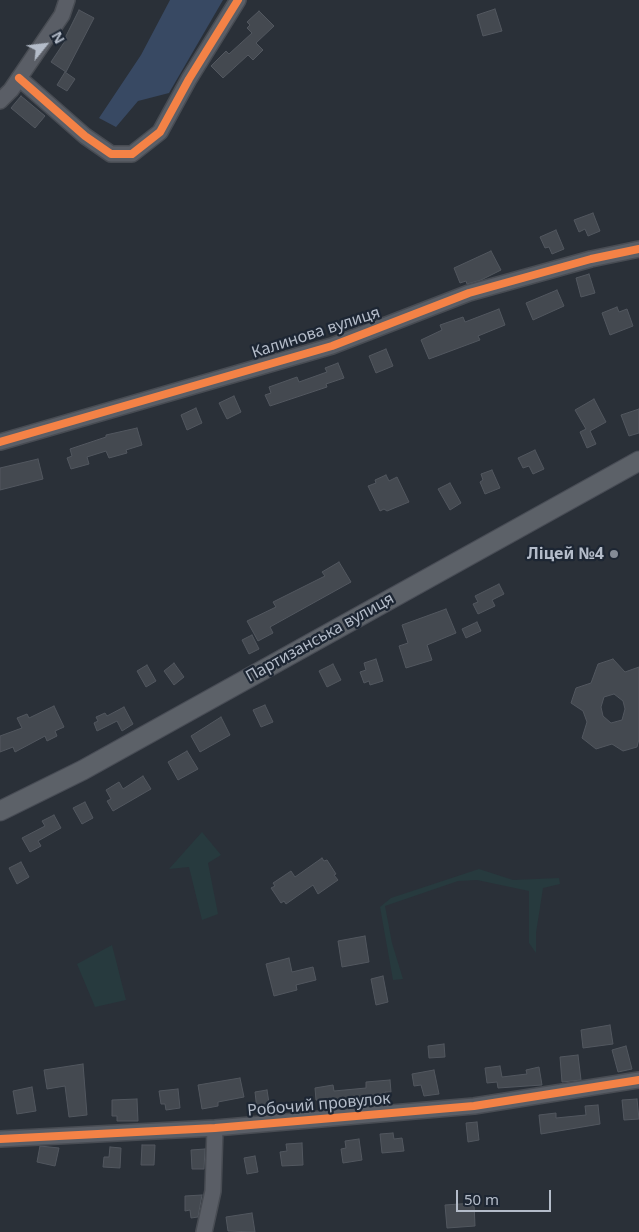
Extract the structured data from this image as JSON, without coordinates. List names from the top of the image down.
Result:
{
  "streets": {
    "main road": ["Партизанська вулиця"],
    "street": ["Калинова вулиця", "Робочий провулок"]
  },
  "places": ["Ліцей №4"],
  "scale_bar": "50 m",
  "north": "top right"
}
